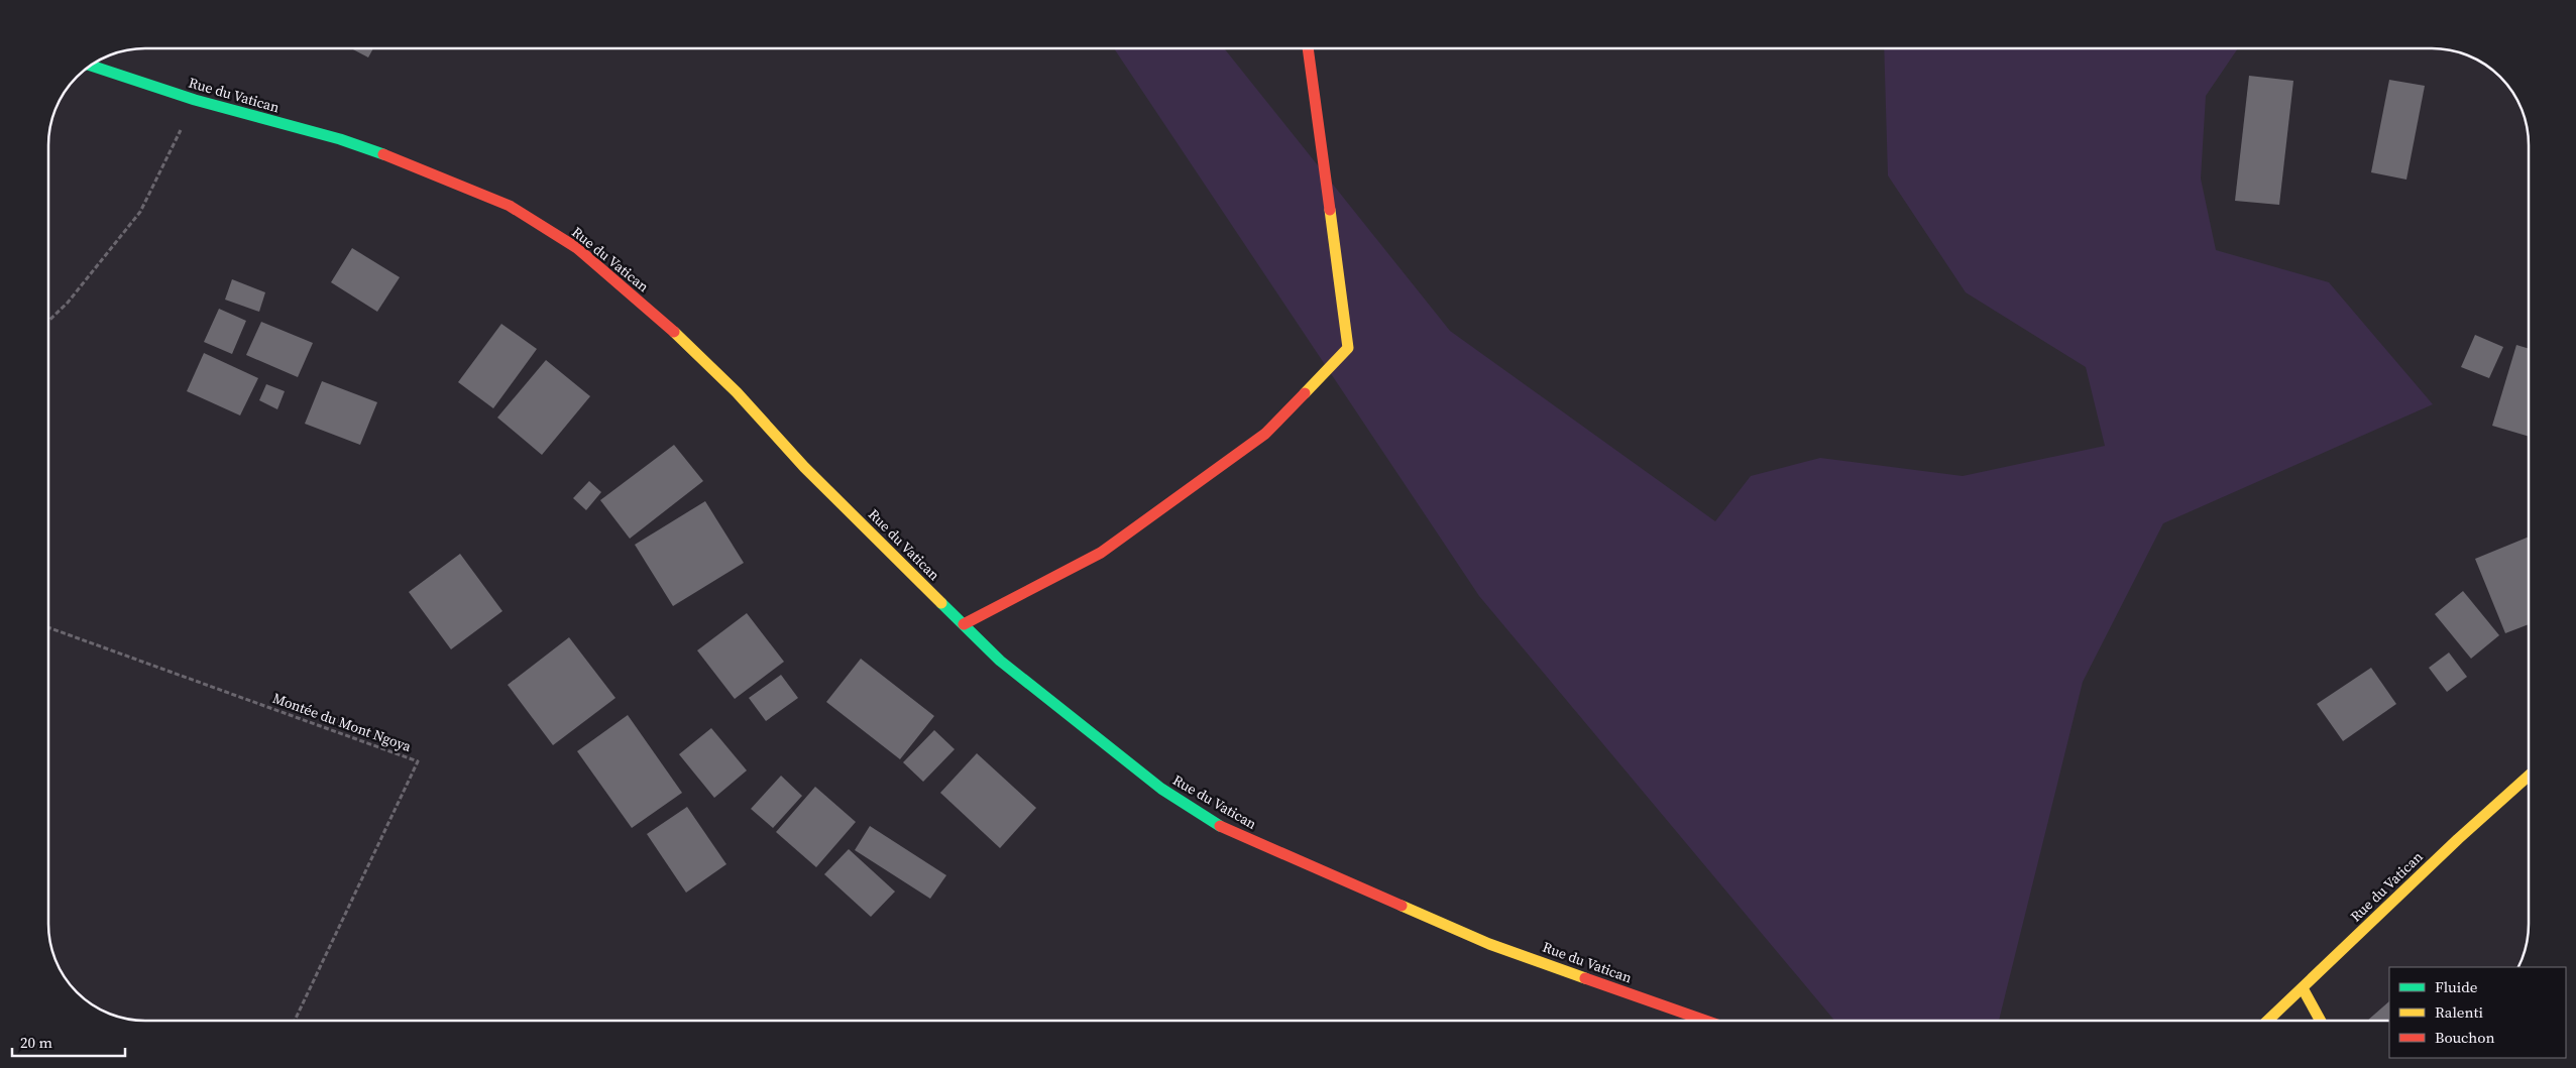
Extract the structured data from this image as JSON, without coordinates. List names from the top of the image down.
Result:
{
  "streets": {
    "street": ["Rue du Vatican"],
    "path": ["Montée du Mont Ngoya"]
  },
  "legend": ["Fluide", "Ralenti", "Bouchon"],
  "scale_bar": "20 m"
}
